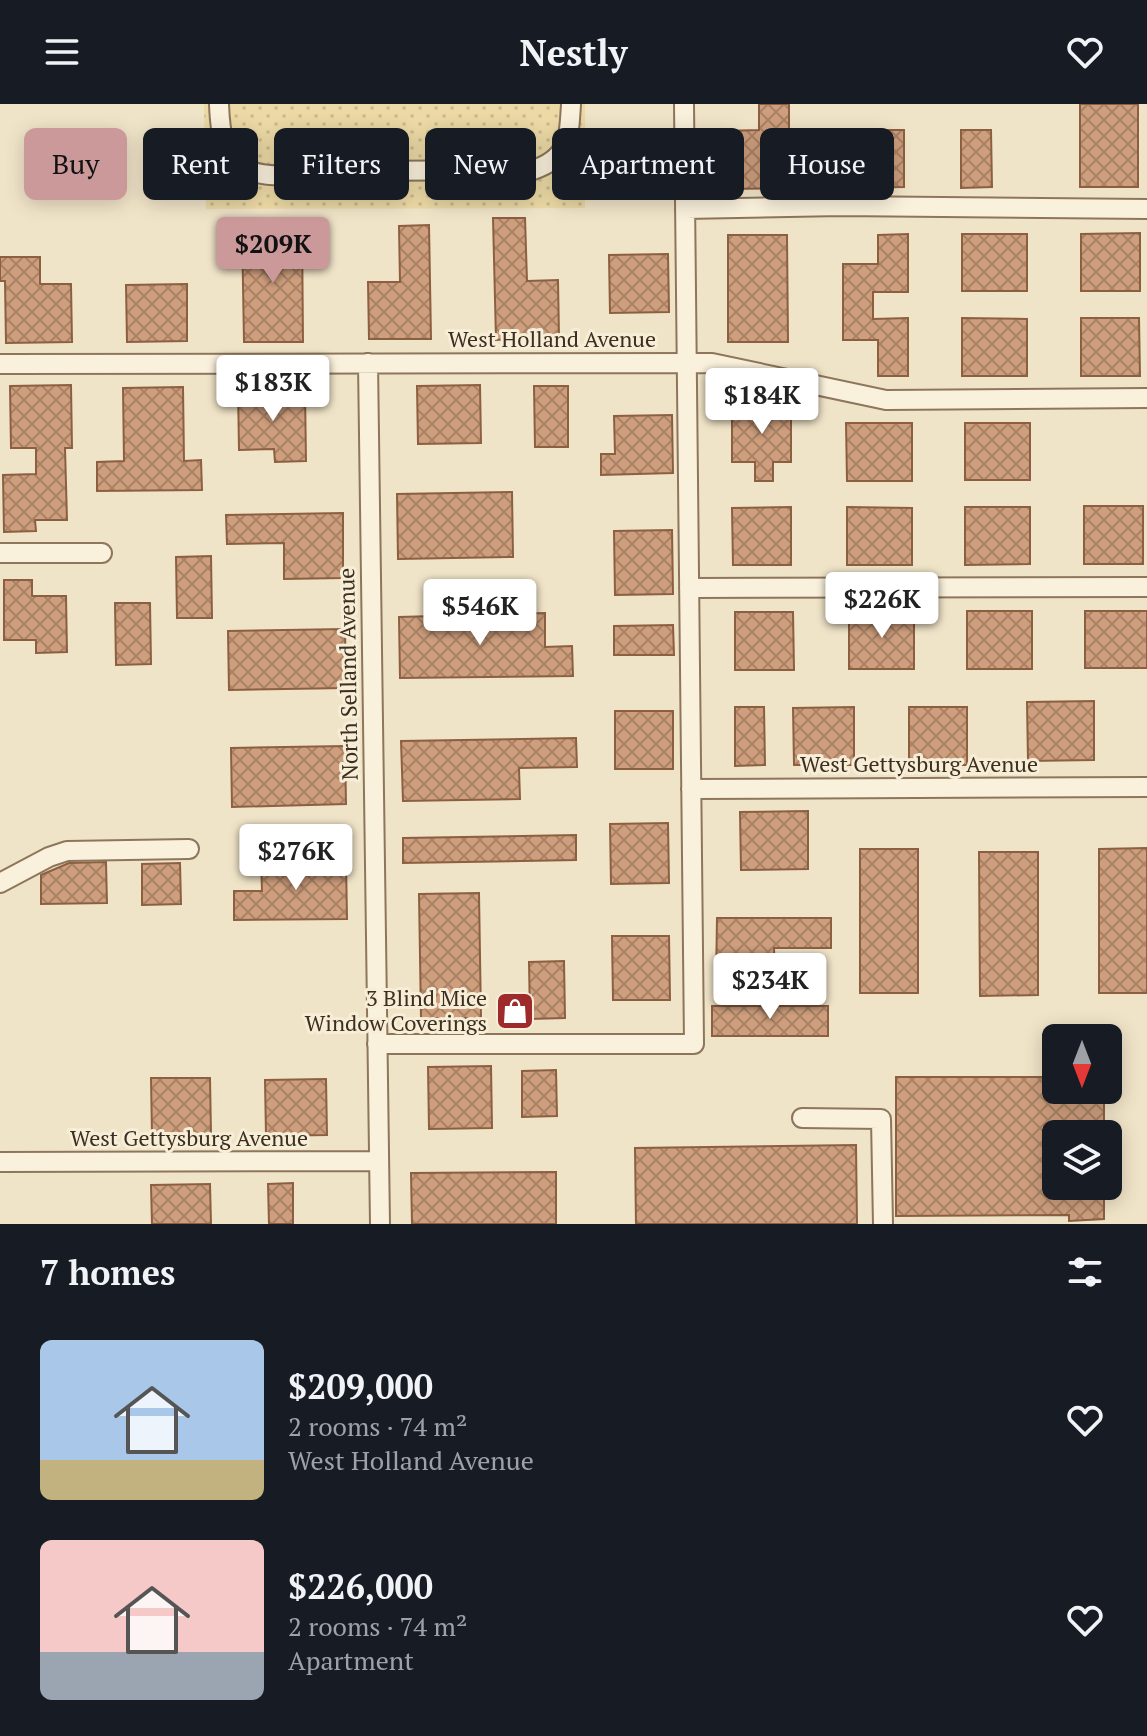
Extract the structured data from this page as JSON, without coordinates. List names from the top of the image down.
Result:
{
  "streets": {
    "street": ["West Holland Avenue", "North Selland Avenue", "West Gettysburg Avenue"]
  },
  "crossings": [
    ["West Holland Avenue", "North Selland Avenue"],
    ["North Selland Avenue", "West Gettysburg Avenue"]
  ],
  "places": {
    "shop": ["3 Blind Mice Window Coverings"]
  },
  "north": "bottom",
  "page": {
    "header": "Nestly",
    "chip": [
      "Buy",
      "Rent",
      "Filters",
      "New",
      "Apartment",
      "House"
    ],
    "price": [
      "$209K",
      "$183K",
      "$184K",
      "$226K",
      "$546K",
      "$276K",
      "$234K"
    ],
    "heading": "7 homes",
    "list": [
      {
        "name": "$209,000",
        "note": "2 rooms · 74 m² · West Holland Avenue"
      },
      {
        "name": "$226,000",
        "note": "2 rooms · 74 m² · Apartment"
      }
    ]
  }
}
